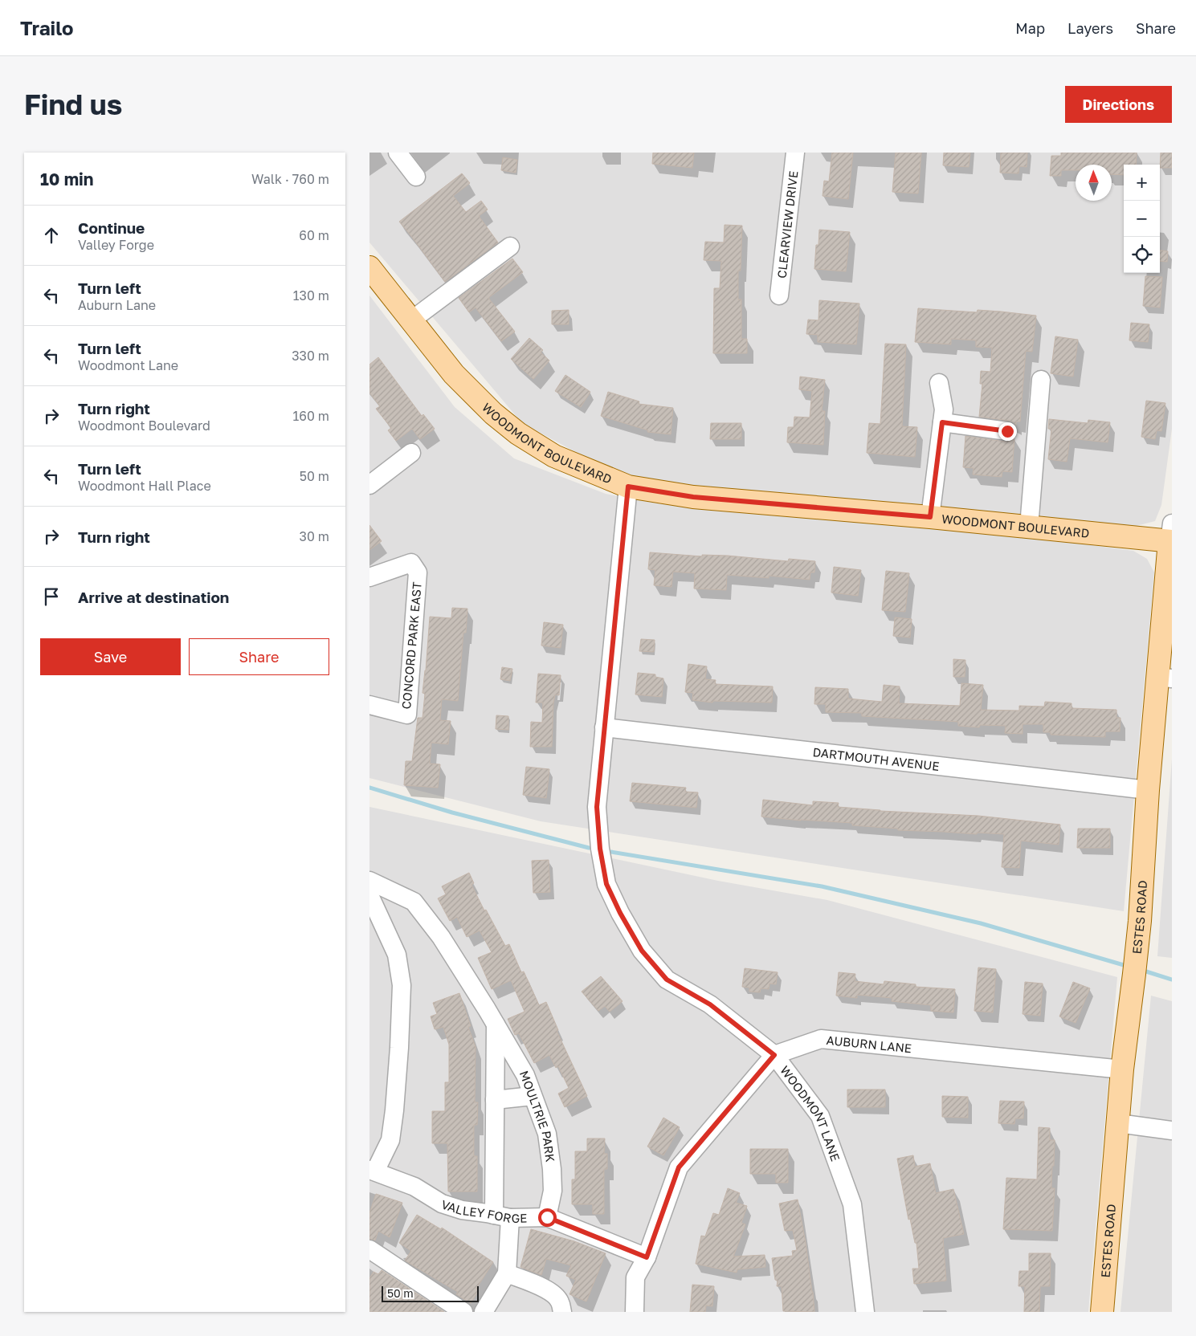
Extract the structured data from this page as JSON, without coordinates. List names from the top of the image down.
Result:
{
  "streets": {
    "main road": ["WOODMONT BOULEVARD", "ESTES ROAD"],
    "street": [
      "CLEARVIEW DRIVE",
      "CONCORD PARK EAST",
      "DARTMOUTH AVENUE",
      "AUBURN LANE",
      "WOODMONT LANE",
      "MOULTRIE PARK",
      "VALLEY FORGE"
    ]
  },
  "crossings": [
    ["WOODMONT BOULEVARD", "ESTES ROAD"],
    ["WOODMONT BOULEVARD", "WOODMONT LANE"],
    ["DARTMOUTH AVENUE", "ESTES ROAD"],
    ["DARTMOUTH AVENUE", "WOODMONT LANE"],
    ["ESTES ROAD", "AUBURN LANE"],
    ["AUBURN LANE", "WOODMONT LANE"],
    ["MOULTRIE PARK", "VALLEY FORGE"]
  ],
  "scale_bar": "50 m",
  "north": "top",
  "page": {
    "header": "Trailo",
    "nav": ["Map", "Layers", "Share"],
    "buttons": [
      "Directions",
      ["Save", "Share"]
    ],
    "title": "Find us",
    "heading": ["10 min", "Walk · 760 m"],
    "map_buttons": ["+", "−"],
    "list": [
      ["Continue", "Valley Forge", "60 m"],
      ["Turn left", "Auburn Lane", "130 m"],
      ["Turn left", "Woodmont Lane", "330 m"],
      ["Turn right", "Woodmont Boulevard", "160 m"],
      ["Turn left", "Woodmont Hall Place", "50 m"],
      ["Turn right", "30 m"],
      "Arrive at destination"
    ],
    "scale": "50 m"
  }
}
